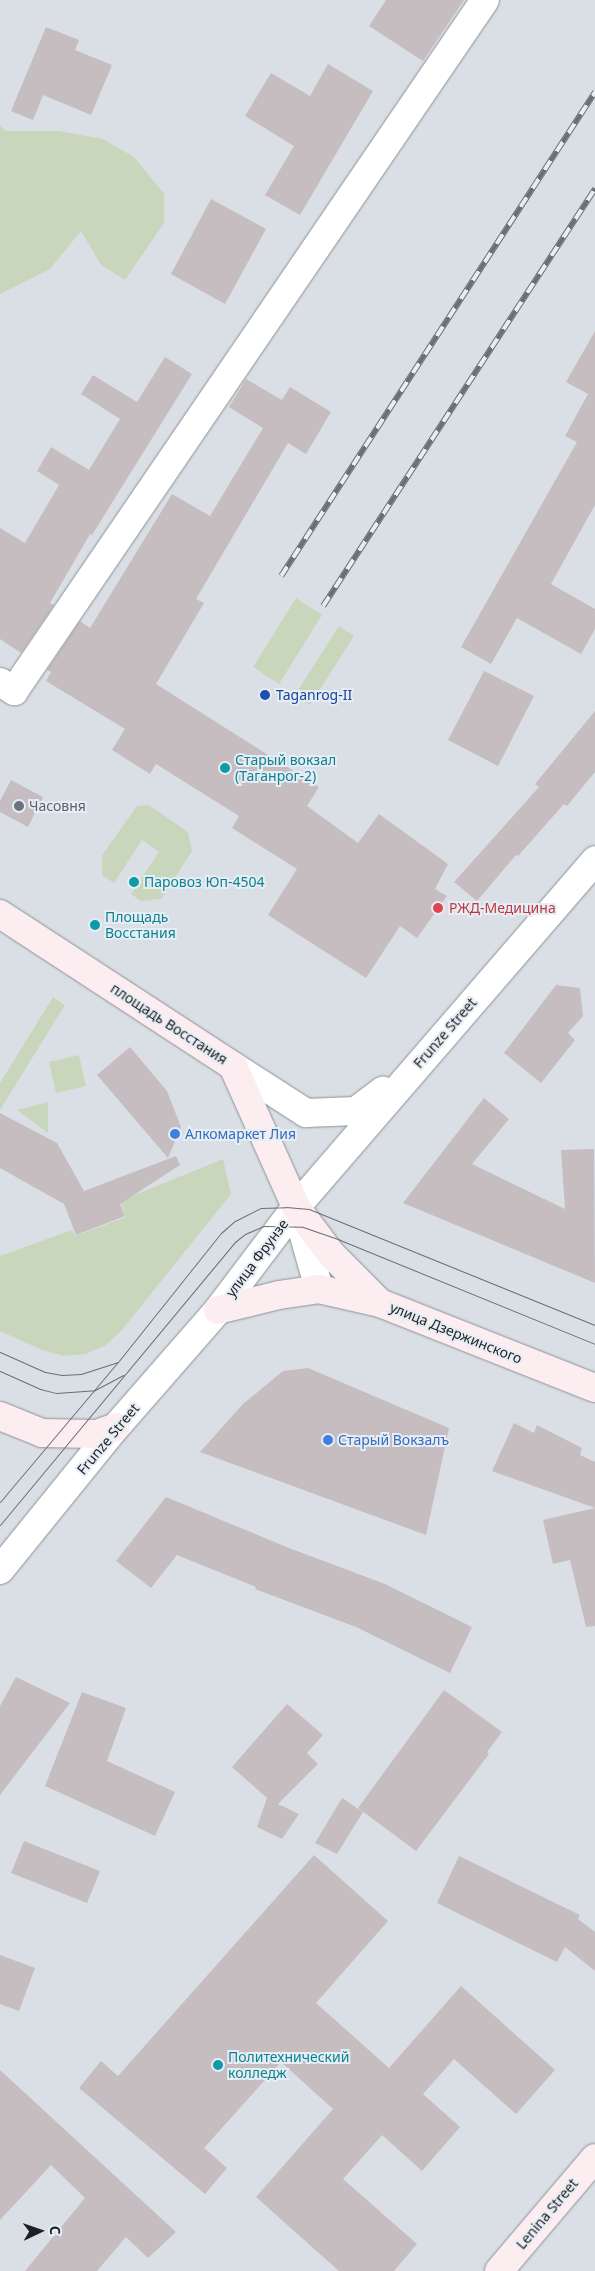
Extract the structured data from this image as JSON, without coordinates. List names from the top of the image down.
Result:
{
  "streets": {
    "main road": ["площадь Восстания", "улица Дзержинского", "Lenina Street"],
    "street": ["Frunze Street", "улица Фрунзе"]
  },
  "crossings": [
    ["площадь Восстания", "Frunze Street"],
    ["площадь Восстания", "улица Фрунзе"],
    ["площадь Восстания", "улица Дзержинского"],
    ["Frunze Street", "улица Фрунзе"],
    ["Frunze Street", "улица Дзержинского"],
    ["улица Фрунзе", "улица Дзержинского"]
  ],
  "places": [
    "Taganrog-II",
    "Старый вокзал (Таганрог-2)",
    "Часовня",
    "Паровоз Юп-4504",
    "РЖД-Медицина",
    "Площадь Восстания",
    "Алкомаркет Лия",
    "Старый Вокзалъ",
    "Политехнический колледж"
  ],
  "north": "right"
}
